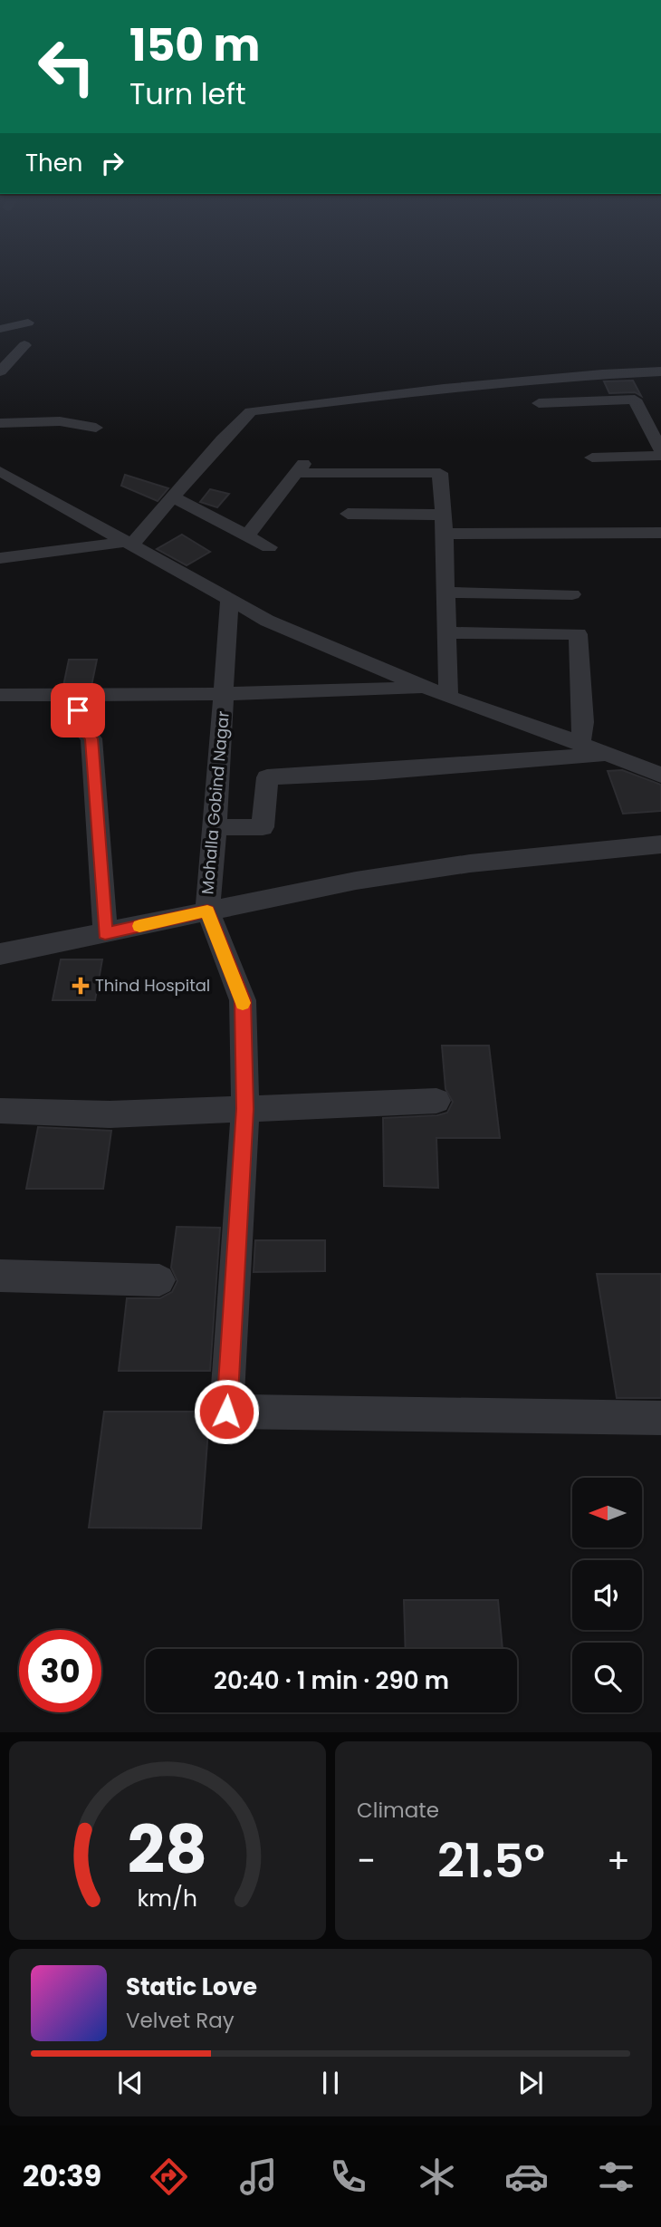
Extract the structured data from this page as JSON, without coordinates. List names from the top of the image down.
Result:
{
  "streets": {
    "street": ["Mohalla Gobind Nagar"]
  },
  "places": {
    "health": ["Thind Hospital"]
  },
  "north": "left",
  "page": {
    "turn": ["150 m", "Turn left"],
    "then": "Then",
    "limit": "30",
    "trip": "20:40 · 1 min · 290 m",
    "tile": "Climate",
    "heat": ["−", "21.5°", "+"],
    "song": ["Static Love", "Velvet Ray"],
    "tabs": "20:39",
    "gauge": ["28", "km/h"]
  }
}
